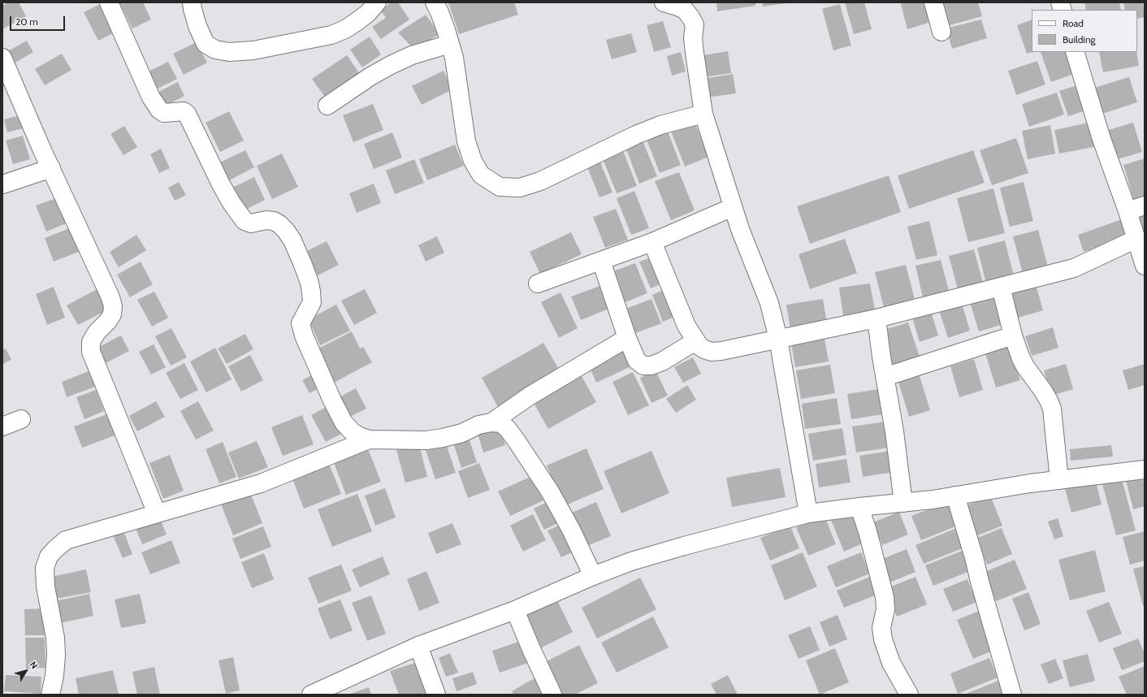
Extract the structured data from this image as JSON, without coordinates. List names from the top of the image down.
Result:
{
  "legend": ["Road", "Building"],
  "scale_bar": "20 m",
  "north": "top right"
}
